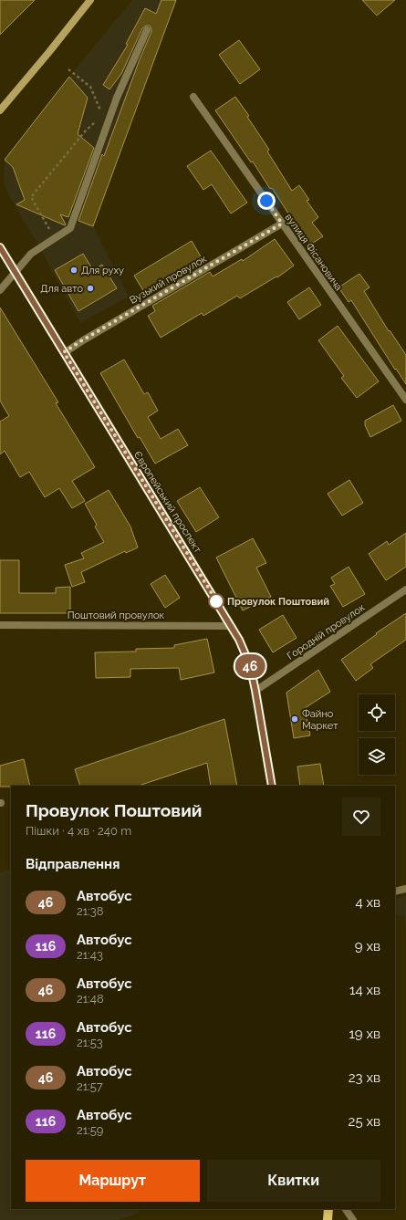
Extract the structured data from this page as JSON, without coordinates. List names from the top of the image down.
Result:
{
  "streets": {
    "main road": ["Європейський проспект"],
    "street": [
      "вулиця Фісановича",
      "Вузький провулок",
      "Поштовий провулок",
      "Городній провулок"
    ]
  },
  "crossings": [
    ["вулиця Фісановича", "Вузький провулок"],
    ["Вузький провулок", "Європейський проспект"],
    ["Європейський проспект", "Поштовий провулок"],
    ["Європейський проспект", "Городній провулок"]
  ],
  "places": [
    "Для руху",
    "Для авто",
    "Провулок Поштовий",
    "Файно Маркет"
  ],
  "lines": ["bus line 46"],
  "page": {
    "on_map": "46",
    "heading": [
      ["Провулок Поштовий", "Пішки · 4 хв · 240 m"],
      "Відправлення"
    ],
    "list": [
      {
        "mark": "46",
        "name": "Автобус",
        "note": "21:38",
        "value": "4 хв"
      },
      {
        "mark": "116",
        "name": "Автобус",
        "note": "21:43",
        "value": "9 хв"
      },
      {
        "mark": "46",
        "name": "Автобус",
        "note": "21:48",
        "value": "14 хв"
      },
      {
        "mark": "116",
        "name": "Автобус",
        "note": "21:53",
        "value": "19 хв"
      },
      {
        "mark": "46",
        "name": "Автобус",
        "note": "21:57",
        "value": "23 хв"
      },
      {
        "mark": "116",
        "name": "Автобус",
        "note": "21:59",
        "value": "25 хв"
      }
    ],
    "buttons": ["Маршрут", "Квитки"]
  }
}
